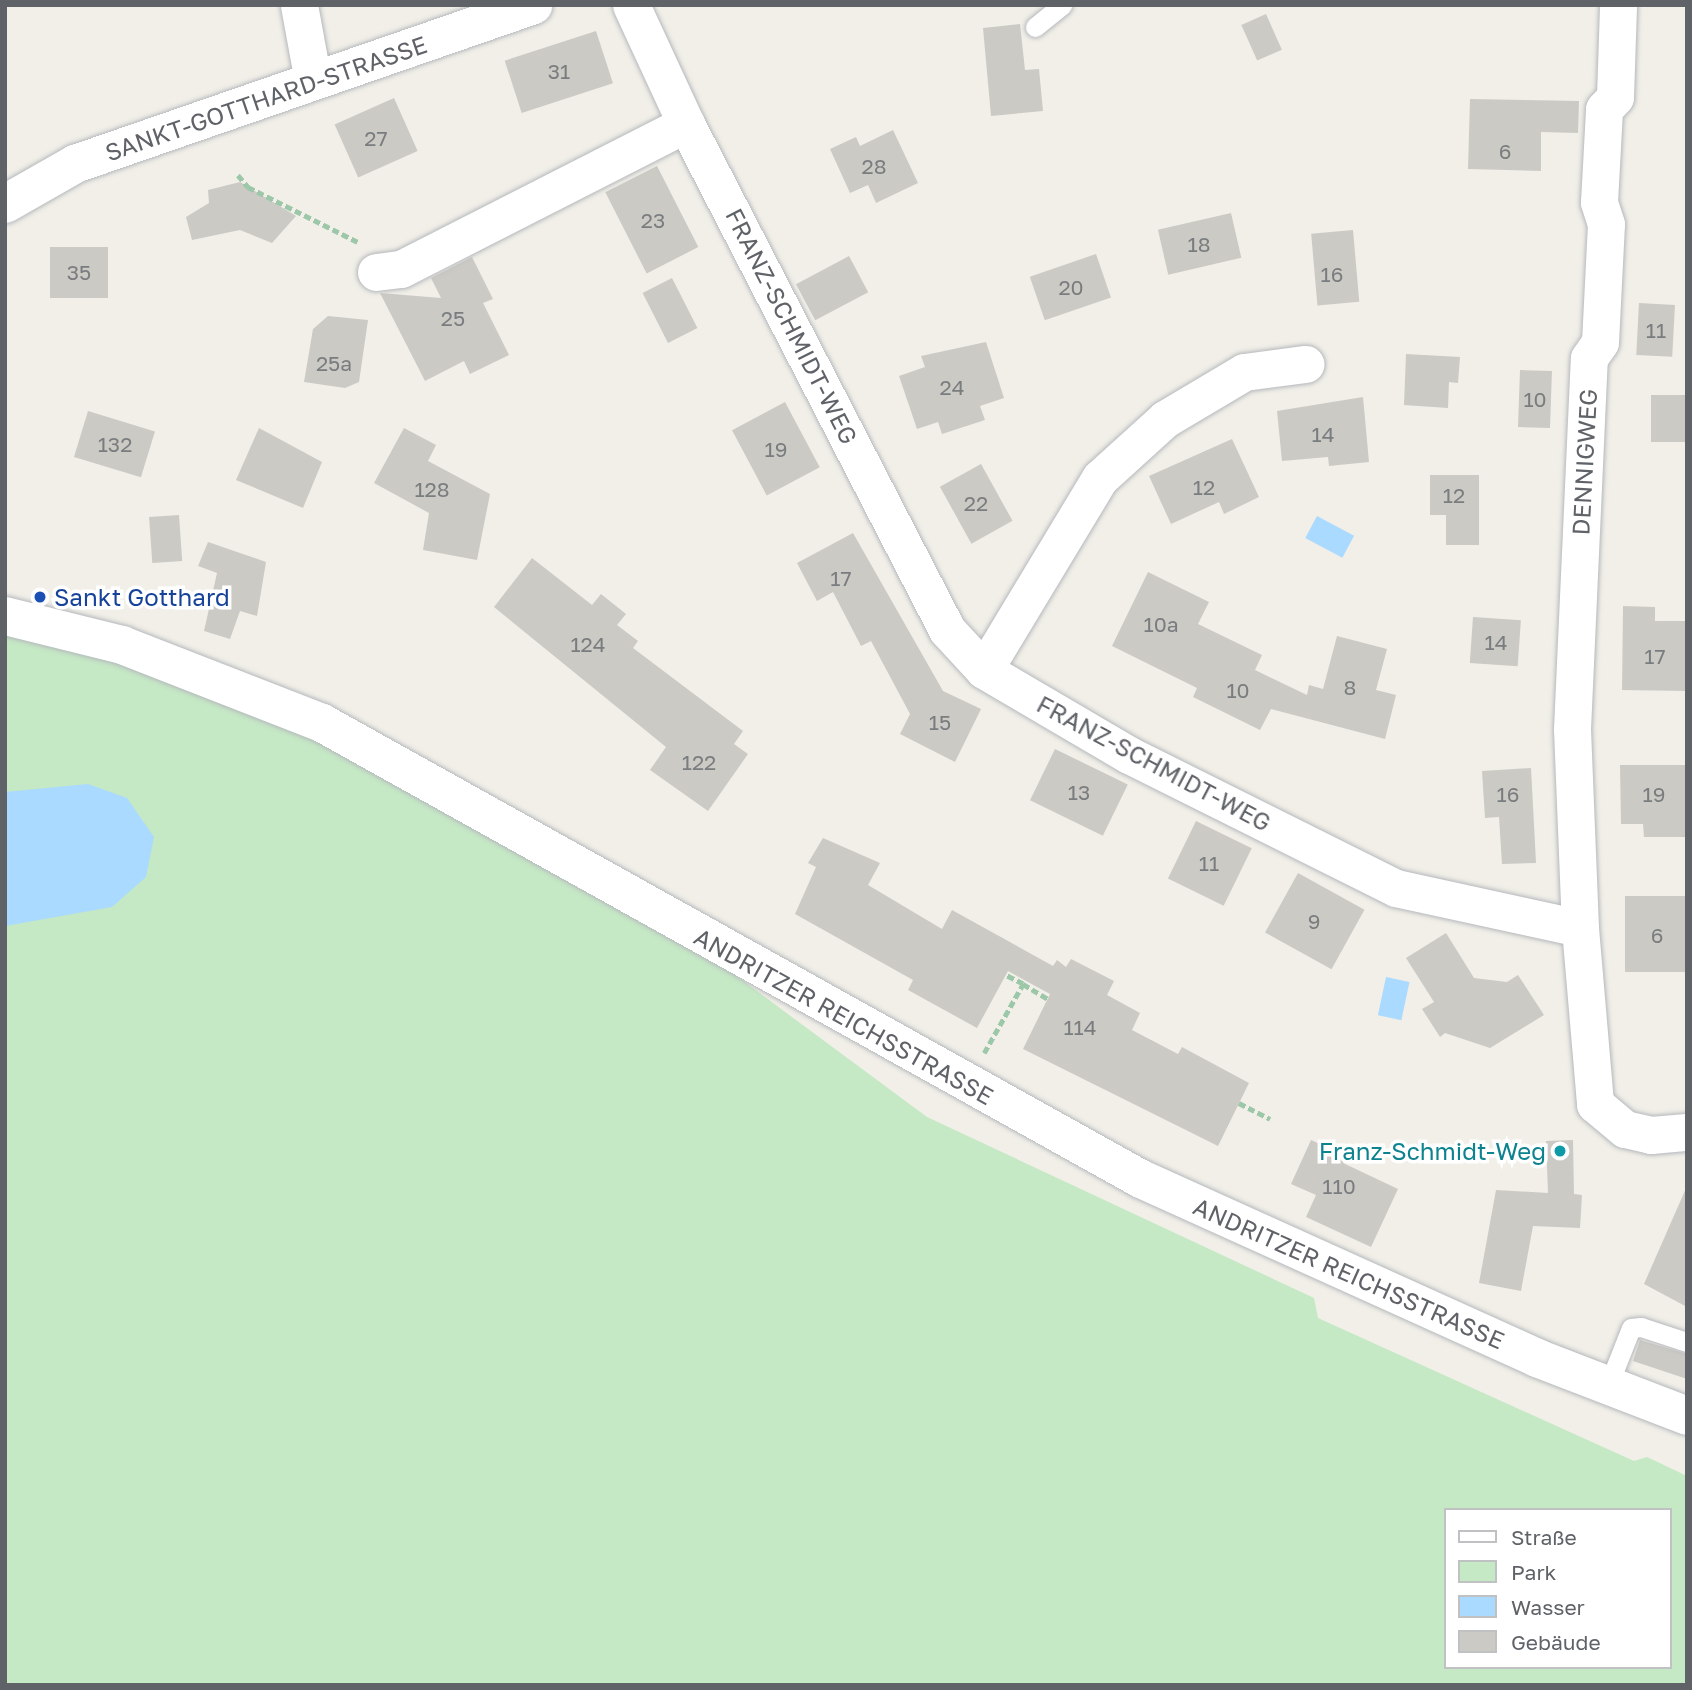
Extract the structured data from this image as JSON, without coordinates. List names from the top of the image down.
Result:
{
  "streets": {
    "street": [
      "SANKT-GOTTHARD-STRASSE",
      "FRANZ-SCHMIDT-WEG",
      "DENNIGWEG",
      "ANDRITZER REICHSSTRASSE"
    ]
  },
  "crossings": [
    ["FRANZ-SCHMIDT-WEG", "DENNIGWEG"]
  ],
  "places": ["Sankt Gotthard", "Franz-Schmidt-Weg"],
  "house_numbers": [
    "31",
    "27",
    "6",
    "28",
    "23",
    "18",
    "35",
    "16",
    "20",
    "25",
    "11",
    "25a",
    "24",
    "10",
    "14",
    "132",
    "19",
    "12",
    "128",
    "12",
    "22",
    "17",
    "10a",
    "14",
    "124",
    "17",
    "8",
    "10",
    "15",
    "122",
    "13",
    "16",
    "19",
    "11",
    "9",
    "6",
    "114",
    "110"
  ],
  "legend": [
    "Straße",
    "Park",
    "Wasser",
    "Gebäude"
  ]
}
